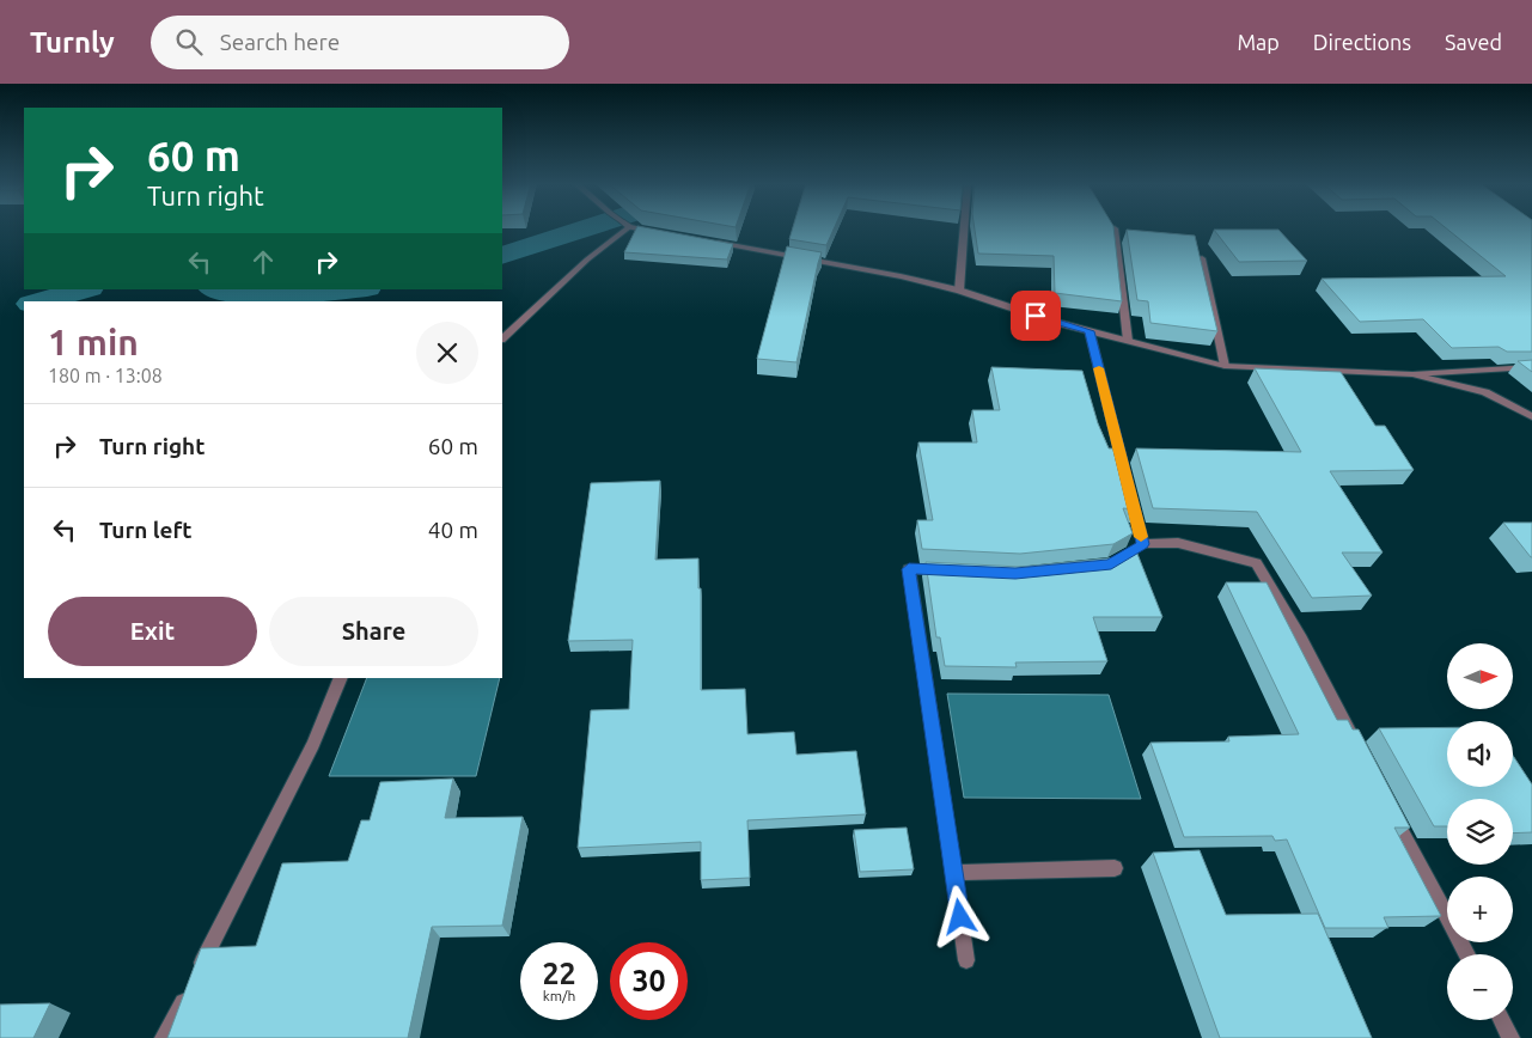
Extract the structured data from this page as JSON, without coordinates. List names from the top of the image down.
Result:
{
  "north": "right",
  "page": {
    "header": "Turnly",
    "search": "Search here",
    "nav": ["Map", "Directions", "Saved"],
    "turn": ["60 m", "Turn right"],
    "heading": ["1 min", "180 m · 13:08"],
    "list": [
      {
        "name": "Turn right",
        "value": "60 m"
      },
      {
        "name": "Turn left",
        "value": "40 m"
      }
    ],
    "buttons": ["Exit", "Share"],
    "map_buttons": ["+", "−"],
    "speed": "22 km/h",
    "limit": "30"
  }
}
